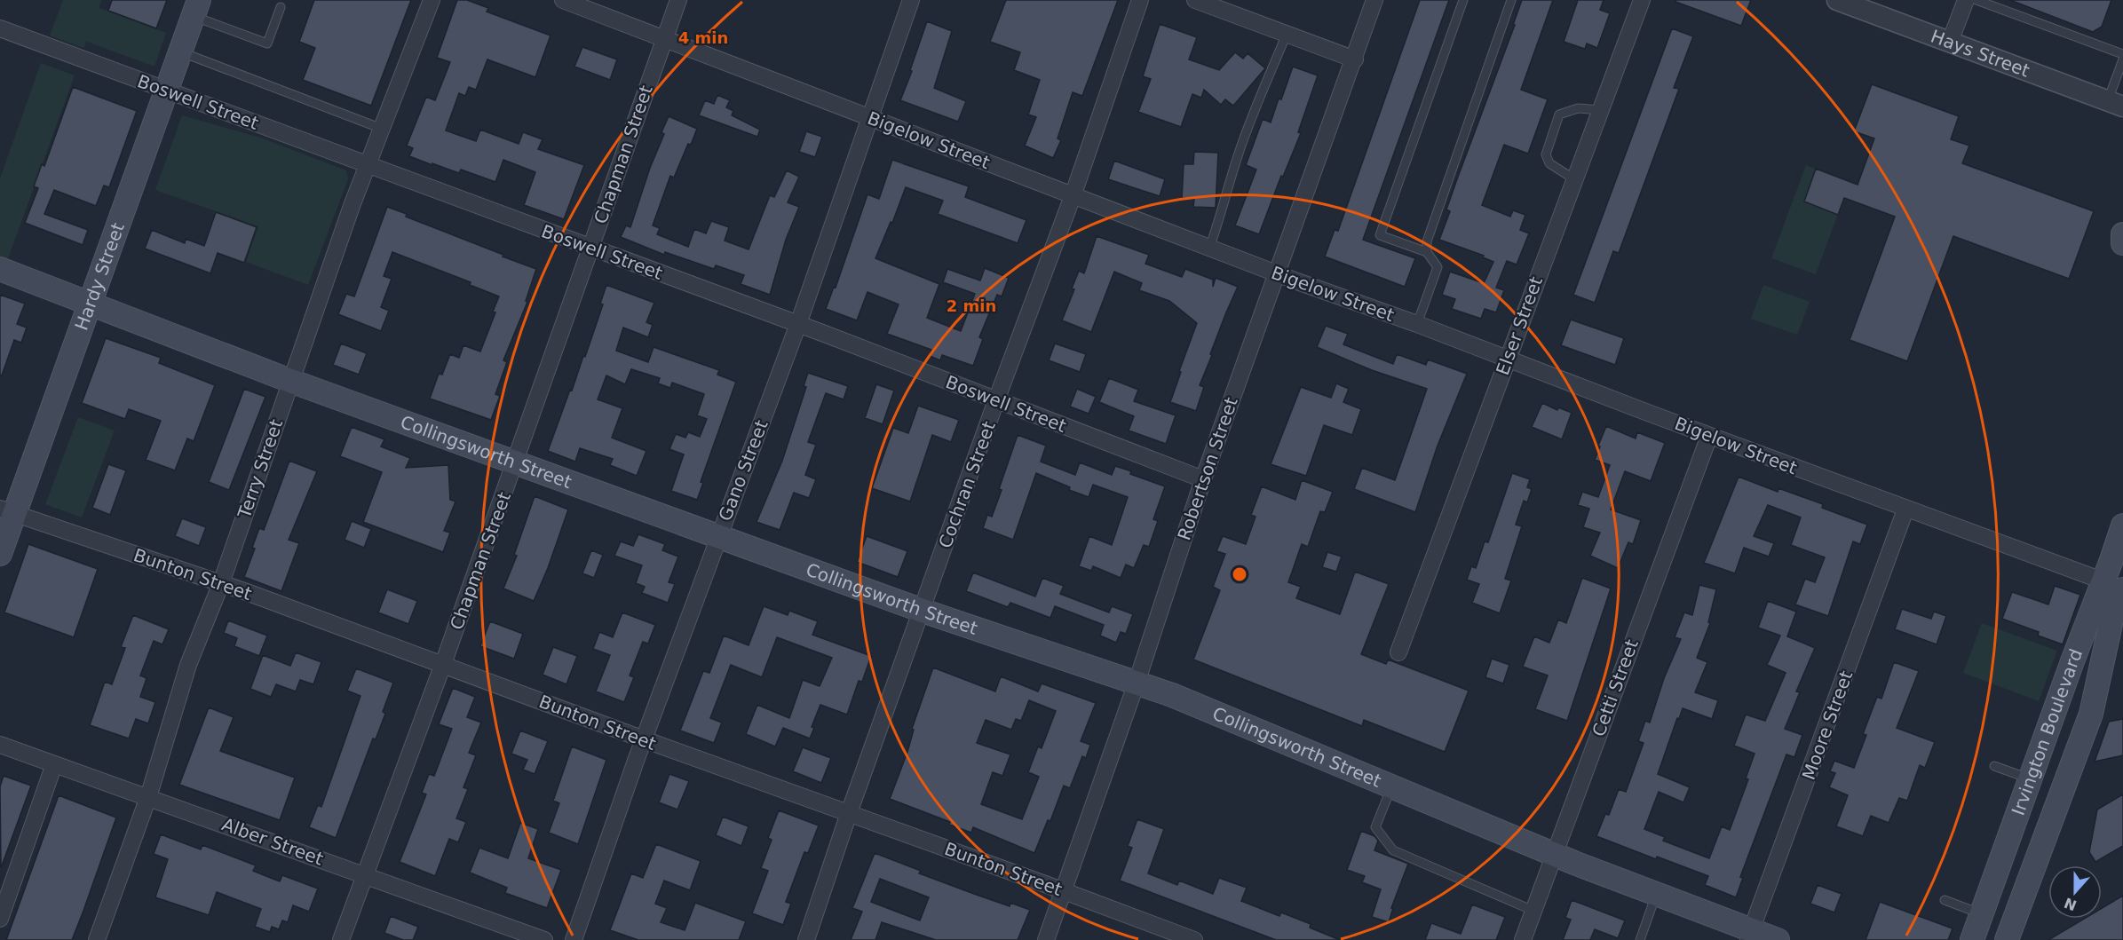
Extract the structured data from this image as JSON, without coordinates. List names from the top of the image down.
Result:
{
  "streets": {
    "main road": ["Hardy Street", "Collingsworth Street", "Irvington Boulevard"],
    "street": [
      "Hays Street",
      "Boswell Street",
      "Bigelow Street",
      "Chapman Street",
      "Elser Street",
      "Terry Street",
      "Robertson Street",
      "Gano Street",
      "Cochran Street",
      "Bunton Street",
      "Cetti Street",
      "Moore Street",
      "Alber Street"
    ]
  },
  "crossings": [
    ["Boswell Street", "Chapman Street"],
    ["Boswell Street", "Hardy Street"],
    ["Boswell Street", "Terry Street"],
    ["Boswell Street", "Robertson Street"],
    ["Boswell Street", "Gano Street"],
    ["Boswell Street", "Cochran Street"],
    ["Bigelow Street", "Chapman Street"],
    ["Bigelow Street", "Elser Street"],
    ["Bigelow Street", "Robertson Street"],
    ["Bigelow Street", "Gano Street"],
    ["Bigelow Street", "Cochran Street"],
    ["Bigelow Street", "Cetti Street"],
    ["Bigelow Street", "Moore Street"],
    ["Bigelow Street", "Irvington Boulevard"],
    ["Chapman Street", "Collingsworth Street"],
    ["Chapman Street", "Bunton Street"],
    ["Chapman Street", "Alber Street"],
    ["Hardy Street", "Collingsworth Street"],
    ["Hardy Street", "Bunton Street"],
    ["Collingsworth Street", "Terry Street"],
    ["Collingsworth Street", "Robertson Street"],
    ["Collingsworth Street", "Gano Street"],
    ["Collingsworth Street", "Cochran Street"],
    ["Collingsworth Street", "Cetti Street"],
    ["Collingsworth Street", "Moore Street"],
    ["Terry Street", "Bunton Street"],
    ["Terry Street", "Alber Street"],
    ["Robertson Street", "Bunton Street"],
    ["Gano Street", "Bunton Street"],
    ["Cochran Street", "Bunton Street"]
  ],
  "north": "bottom",
  "rings": ["4 min", "2 min"]
}
